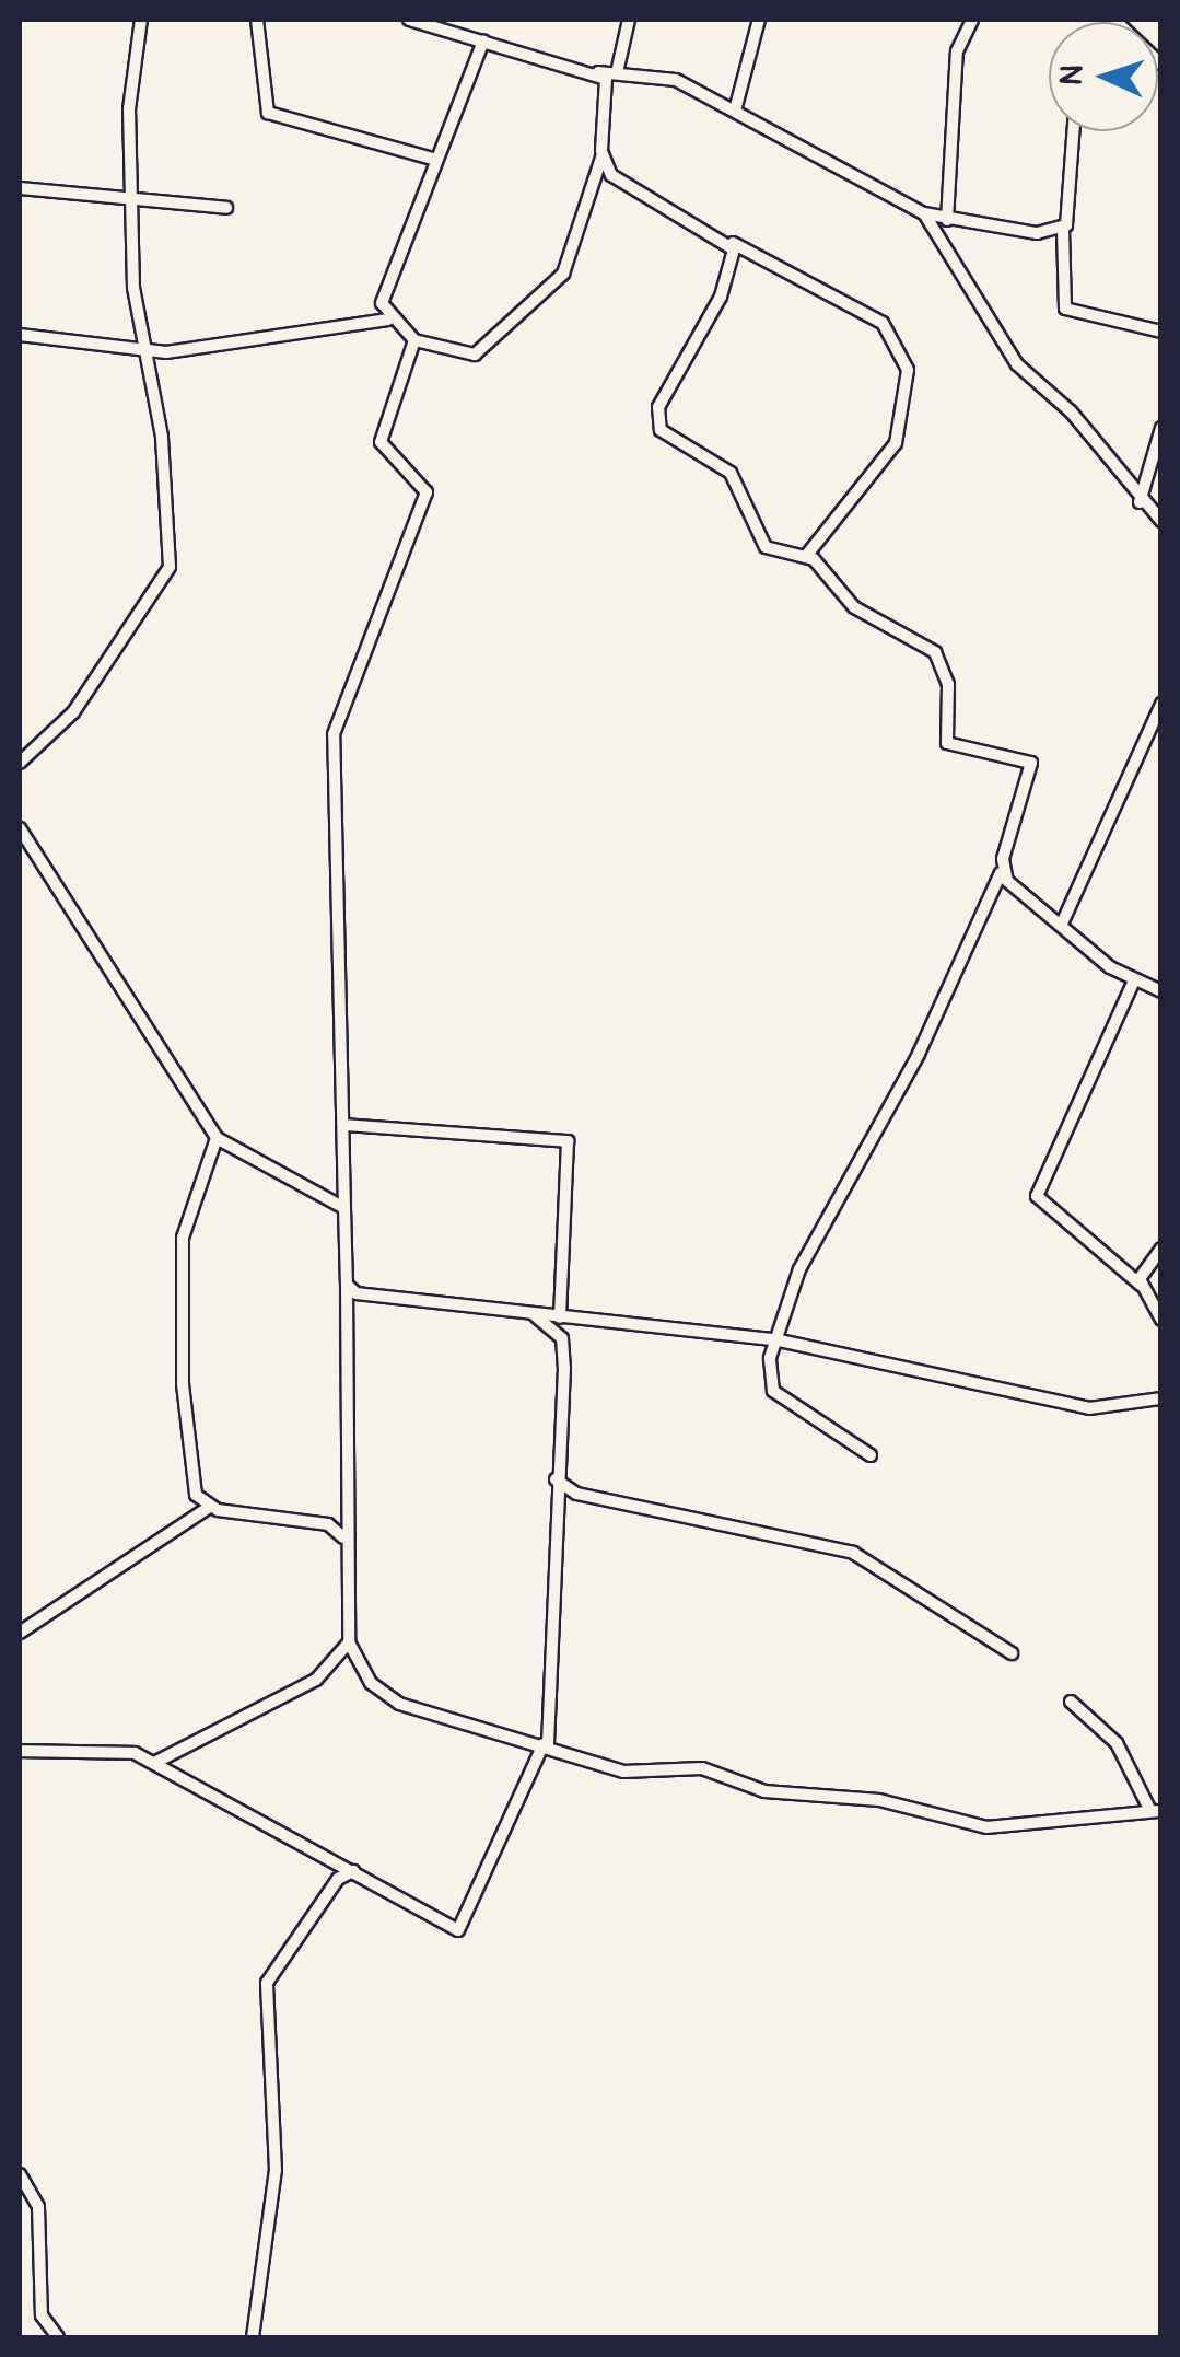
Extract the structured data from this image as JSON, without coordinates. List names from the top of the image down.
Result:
{
  "north": "left"
}
